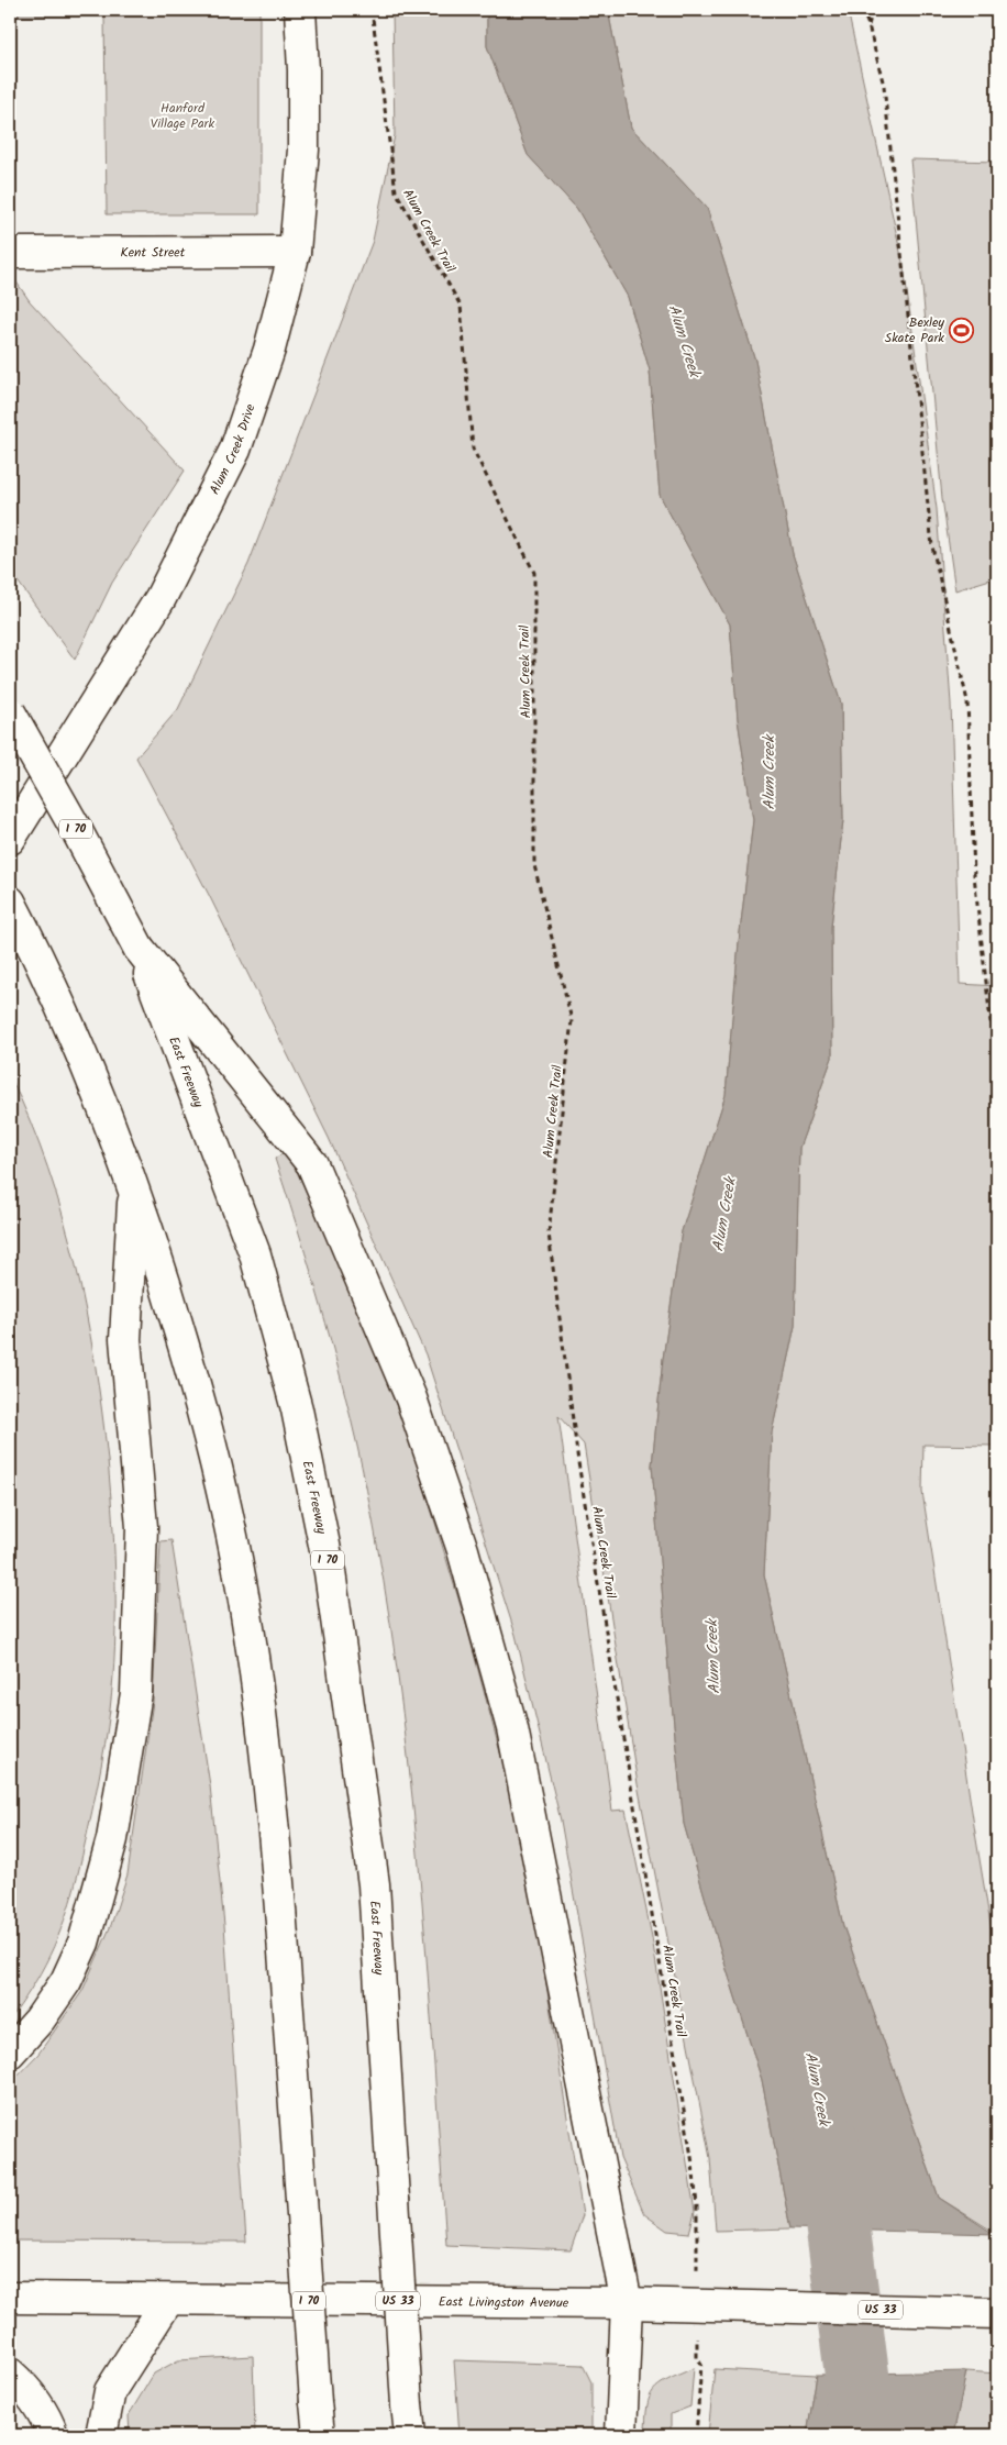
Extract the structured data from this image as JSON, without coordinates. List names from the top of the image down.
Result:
{
  "streets": {
    "main road": [
      "Kent Street",
      "Alum Creek Drive",
      "I 70",
      "East Freeway",
      "US 33",
      "East Livingston Avenue"
    ],
    "path": ["Alum Creek Trail"]
  },
  "crossings": [
    ["Kent Street", "Alum Creek Drive"]
  ],
  "water": ["Alum Creek"],
  "parks": ["Hanford Village Park"],
  "places": {
    "sports": ["Bexley Skate Park"]
  }
}
